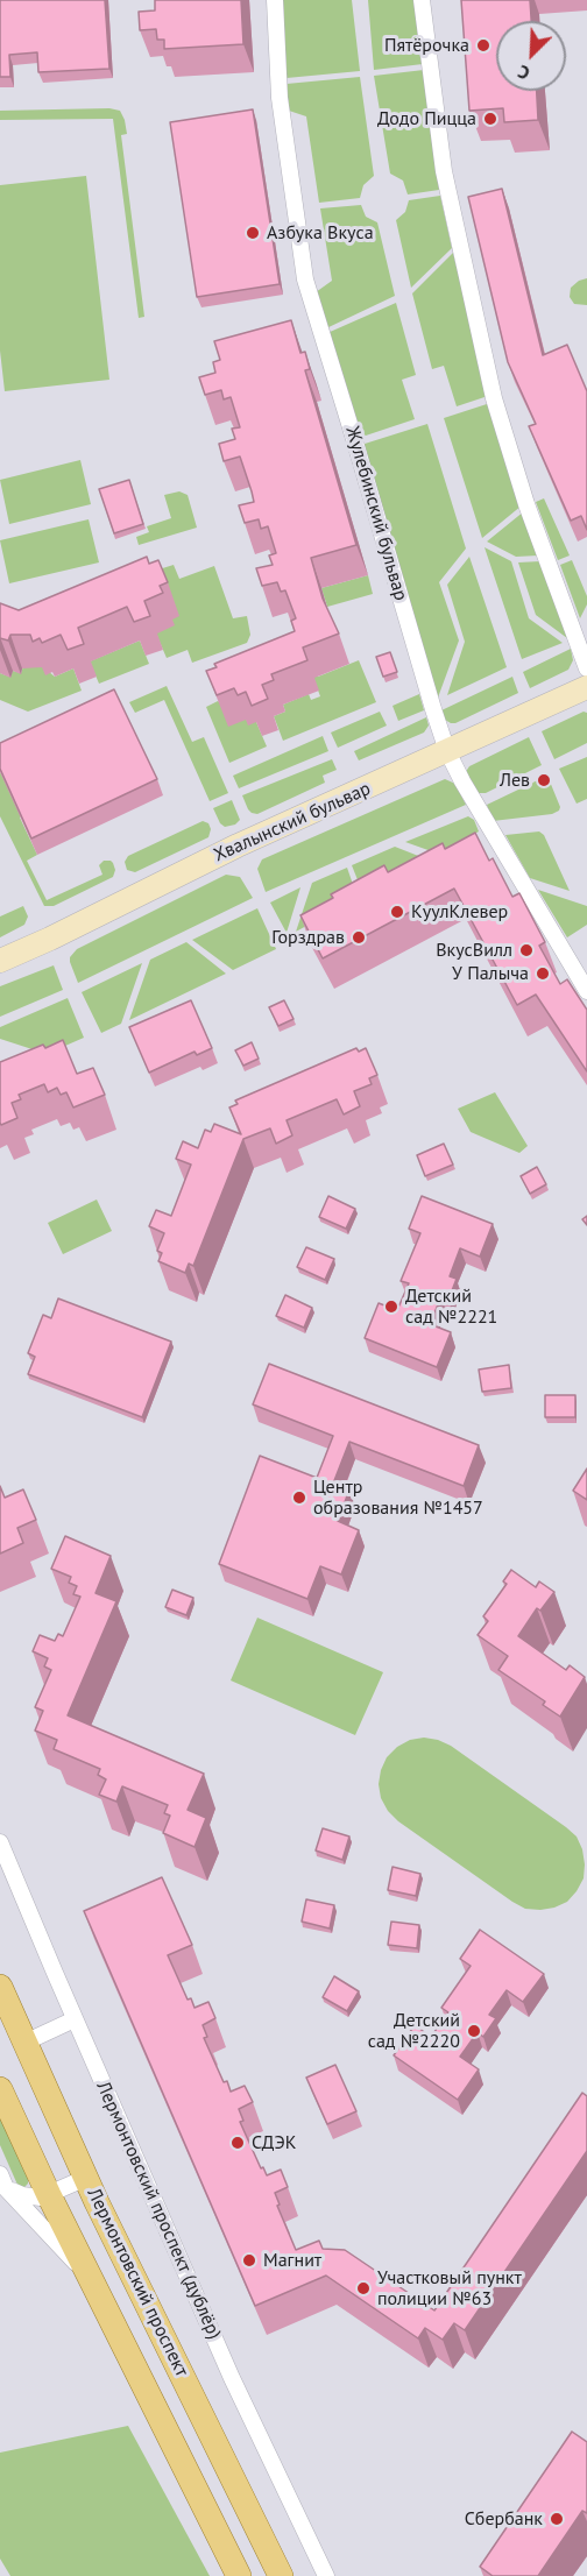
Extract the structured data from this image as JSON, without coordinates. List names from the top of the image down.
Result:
{
  "streets": {
    "main road": ["Лермонтовский проспект"],
    "street": ["Жулебинский бульвар", "Хвалынский бульвар", "Лермонтовский проспект (дублёр)"]
  },
  "crossings": [
    ["Жулебинский бульвар", "Хвалынский бульвар"]
  ],
  "places": [
    "Пятёрочка",
    "Додо Пицца",
    "Азбука Вкуса",
    "Лев",
    "КуулКлевер",
    "Горздрав",
    "ВкусВилл",
    "У Палыча",
    "Детский сад №2221",
    "Центр образования №1457",
    "Детский сад №2220",
    "СДЭК",
    "Магнит",
    "Участковый пункт полиции №63",
    "Сбербанк"
  ],
  "north": "bottom left"
}
